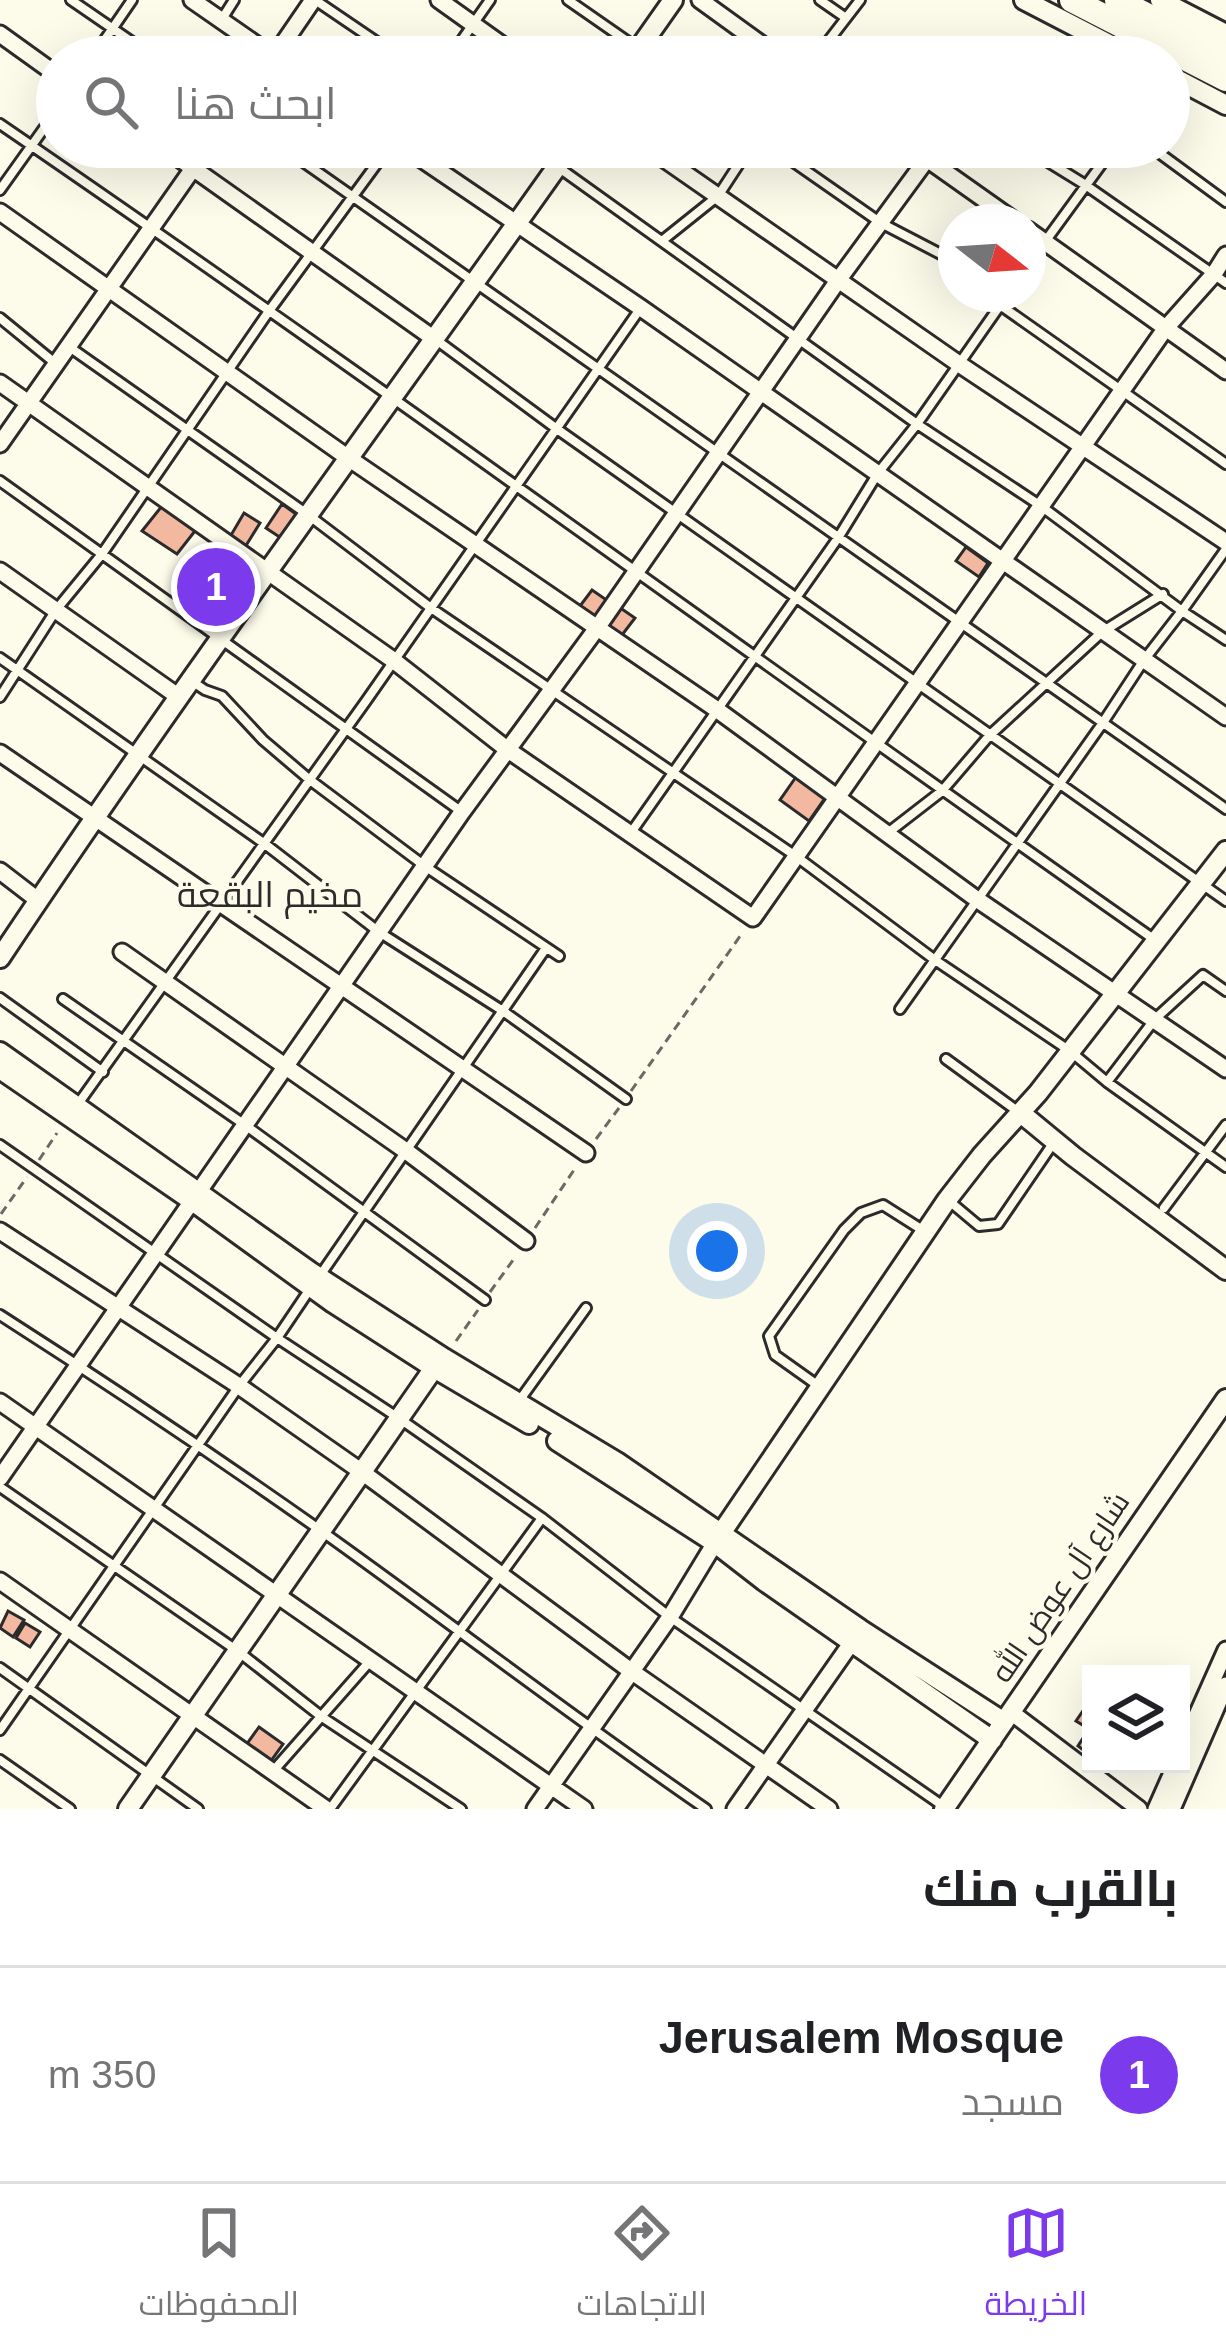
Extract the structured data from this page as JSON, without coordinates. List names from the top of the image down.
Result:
{
  "streets": {
    "street": ["شارع آل عوض الله"]
  },
  "districts": ["مخيم البقعة"],
  "north": "right",
  "page": {
    "search": "ابحث هنا",
    "pins": "1",
    "heading": "بالقرب منك",
    "list": [
      {
        "mark": "1",
        "name": "Jerusalem Mosque",
        "note": "مسجد",
        "value": "350 m"
      }
    ],
    "nav": ["الخريطة", "الاتجاهات", "المحفوظات"]
  }
}
